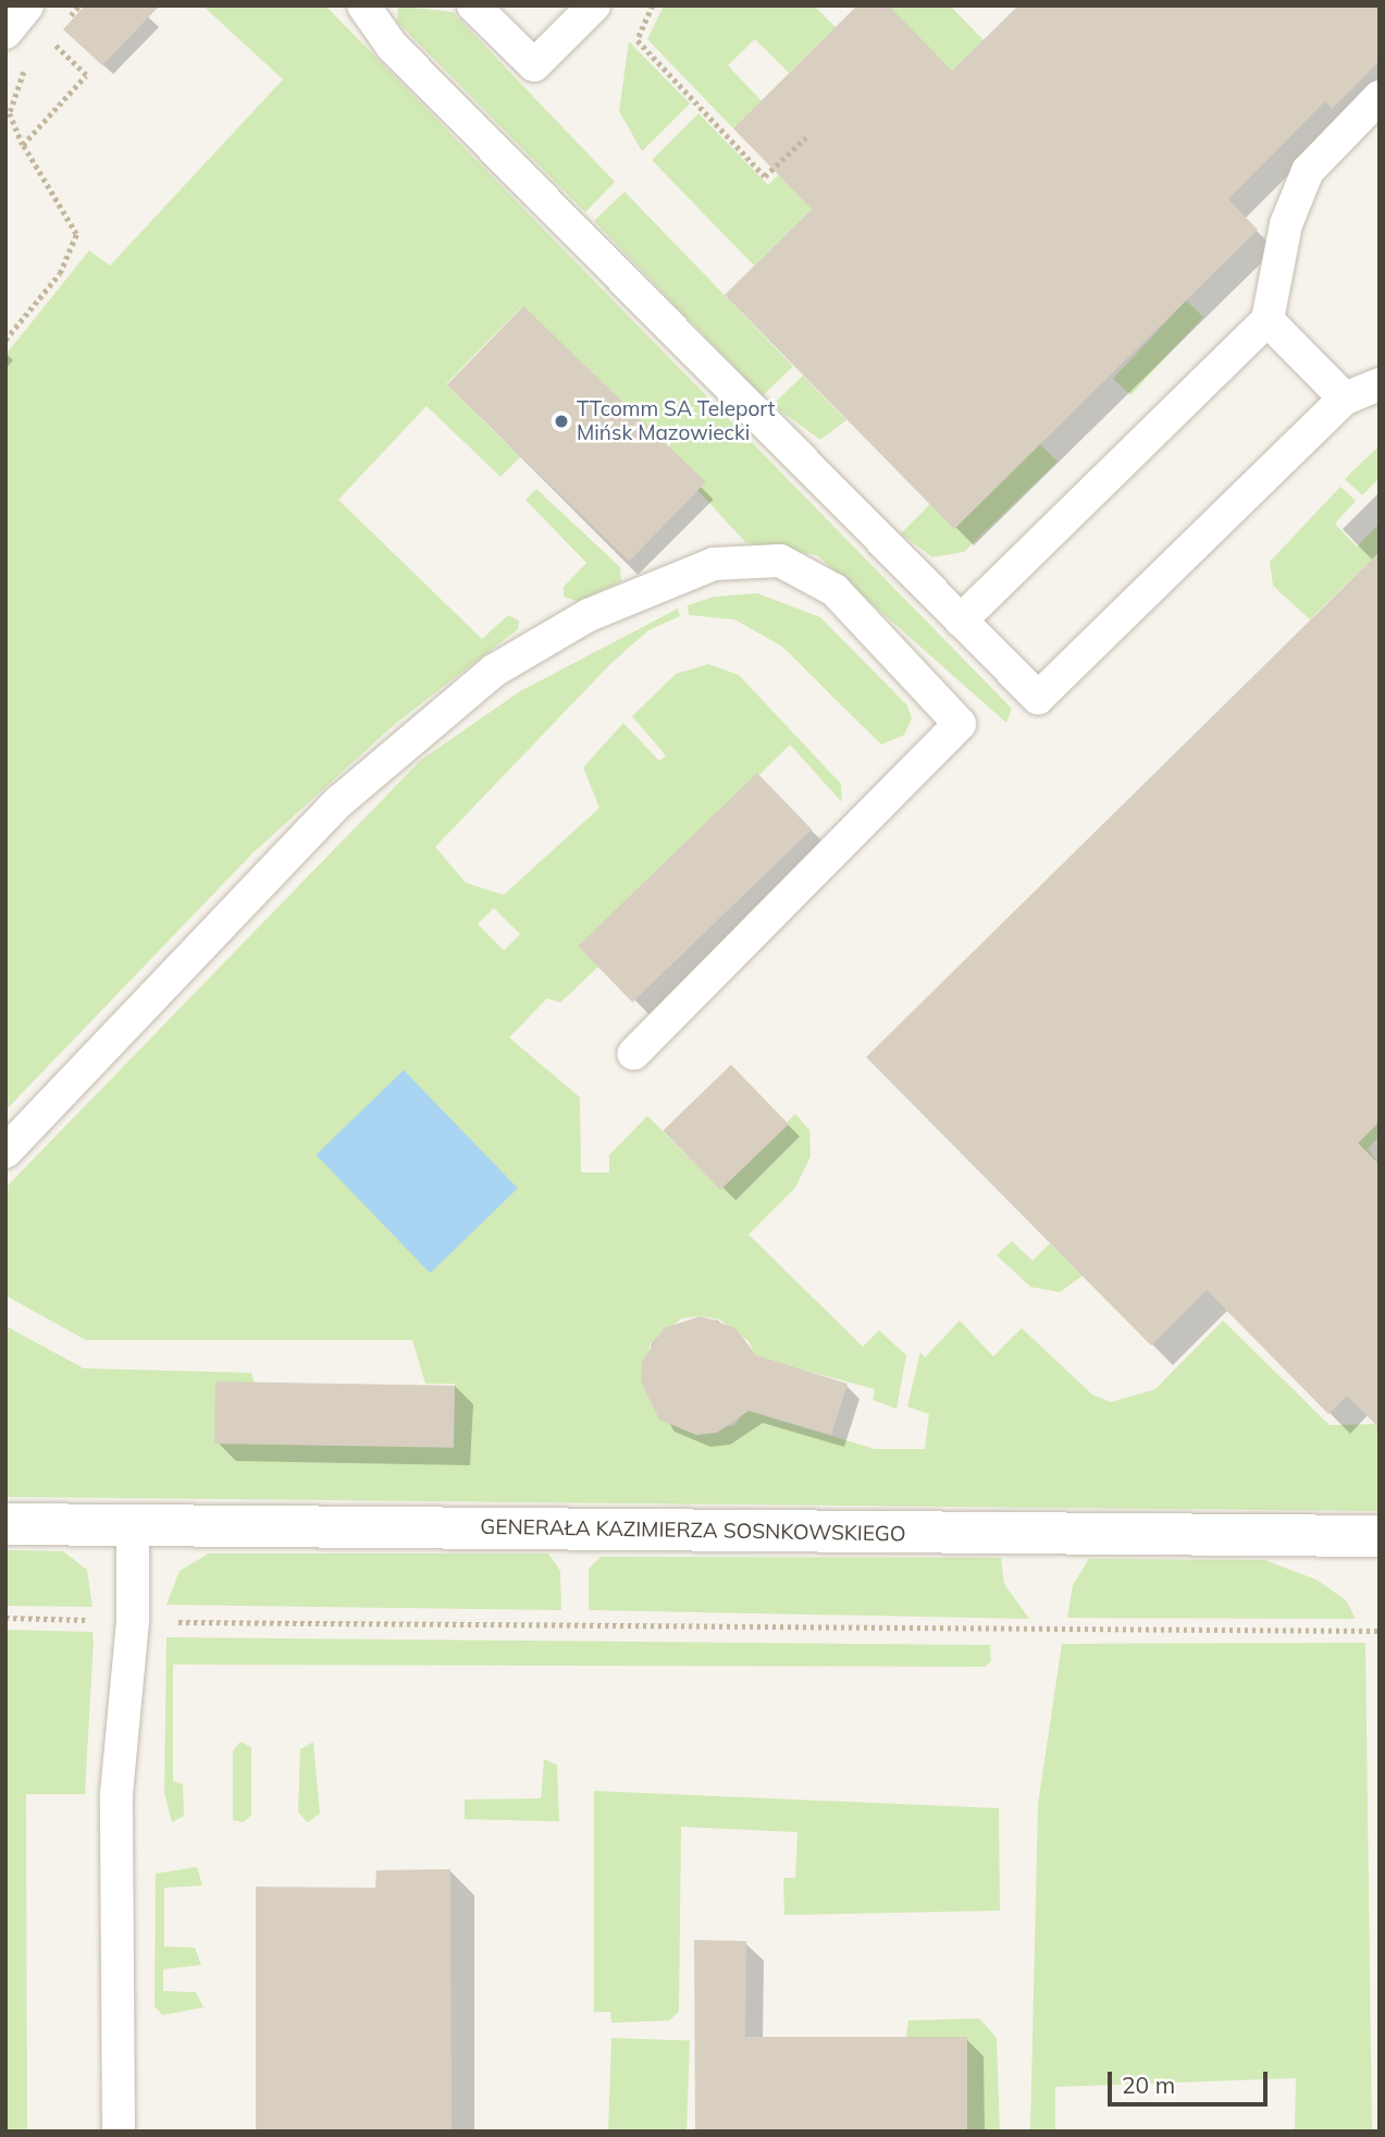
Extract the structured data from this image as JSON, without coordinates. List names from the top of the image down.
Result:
{
  "streets": {
    "street": ["GENERAŁA KAZIMIERZA SOSNKOWSKIEGO"]
  },
  "places": ["TTcomm SA Teleport Mińsk Mazowiecki"],
  "scale_bar": "20 m"
}
